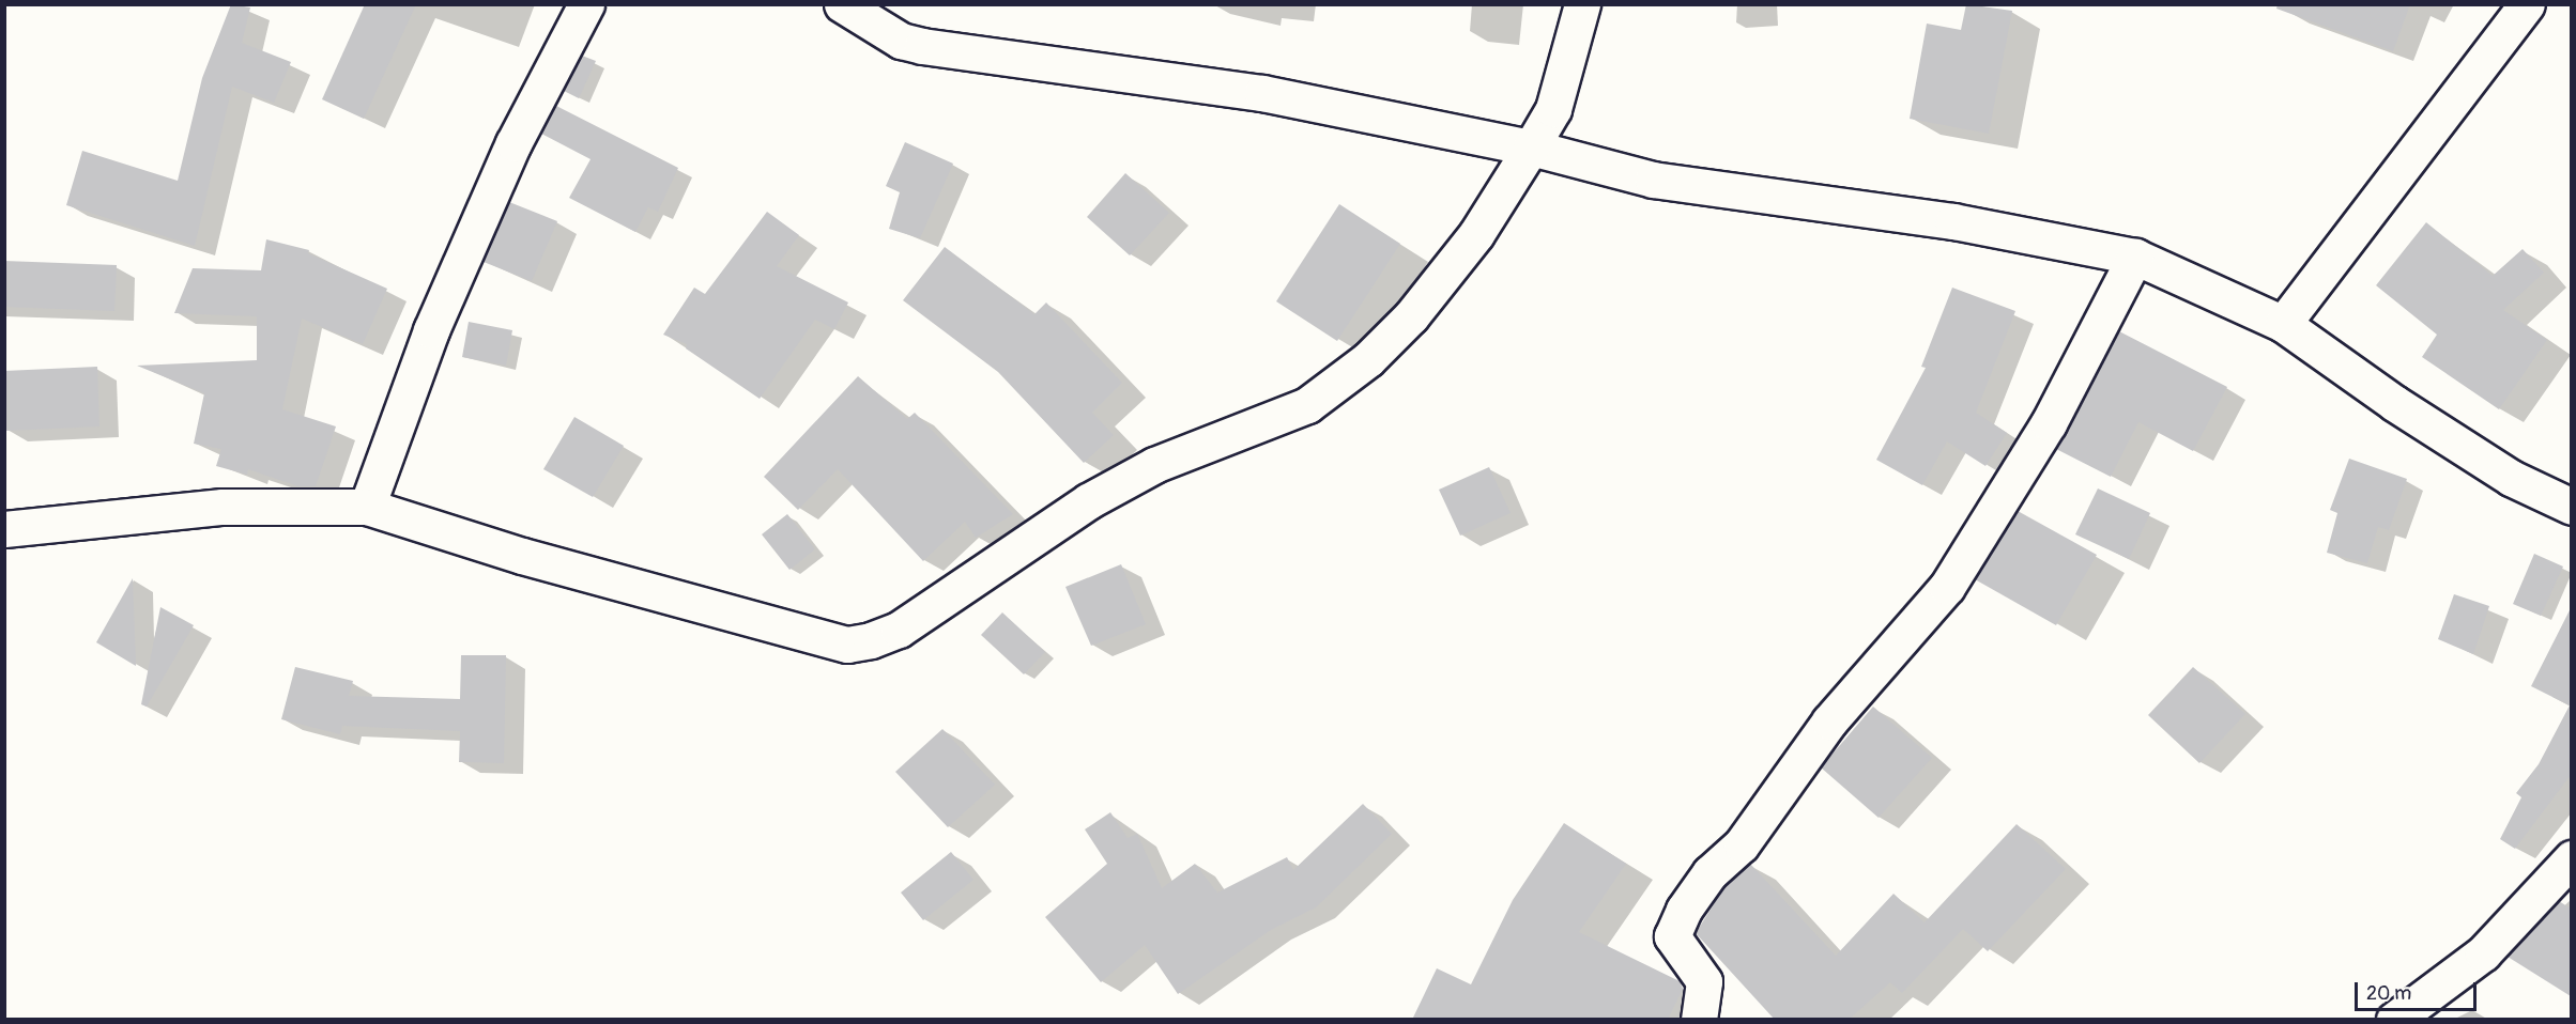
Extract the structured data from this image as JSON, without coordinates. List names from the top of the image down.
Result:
{
  "scale_bar": "20 m"
}
